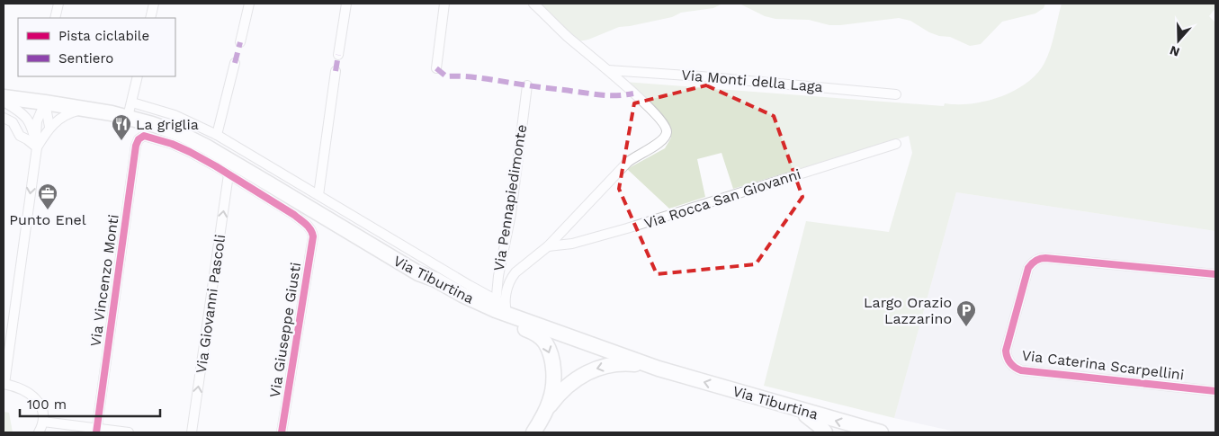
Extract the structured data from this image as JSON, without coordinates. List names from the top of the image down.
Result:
{
  "streets": {
    "main road": ["Via Tiburtina"],
    "street": [
      "Via Monti della Laga",
      "Via Pennapiedimonte",
      "Via Rocca San Giovanni",
      "Via Vincenzo Monti",
      "Via Giovanni Pascoli",
      "Via Giuseppe Giusti",
      "Via Caterina Scarpellini"
    ]
  },
  "crossings": [
    ["Via Pennapiedimonte", "Via Tiburtina"],
    ["Via Vincenzo Monti", "Via Giovanni Pascoli"],
    ["Via Vincenzo Monti", "Via Giuseppe Giusti"],
    ["Via Giovanni Pascoli", "Via Giuseppe Giusti"]
  ],
  "one_way": ["Via Giovanni Pascoli"],
  "places": {
    "restaurant": ["La griglia"],
    "office": ["Punto Enel"],
    "parking": ["Largo Orazio Lazzarino"]
  },
  "legend": ["Pista ciclabile", "Sentiero"],
  "scale_bar": "100 m",
  "north": "bottom"
}
